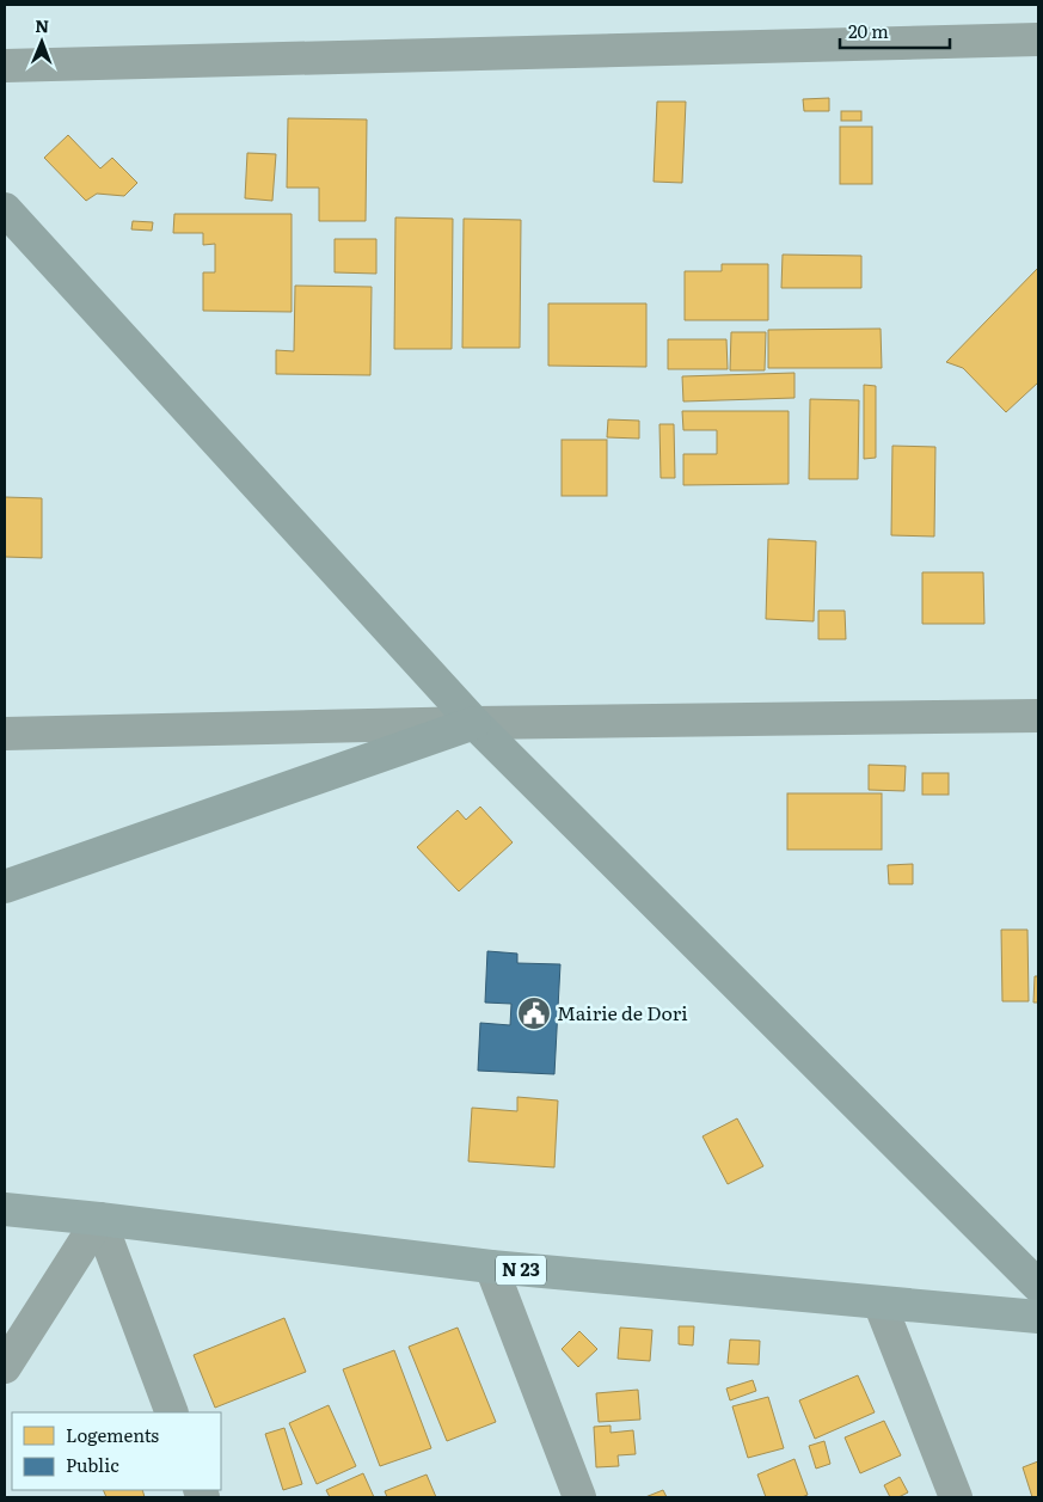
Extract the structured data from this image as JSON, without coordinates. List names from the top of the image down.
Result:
{
  "streets": {
    "main road": ["N 23"]
  },
  "places": {
    "public building": ["Mairie de Dori"]
  },
  "legend": ["Logements", "Public"],
  "scale_bar": "20 m",
  "north": "top"
}
